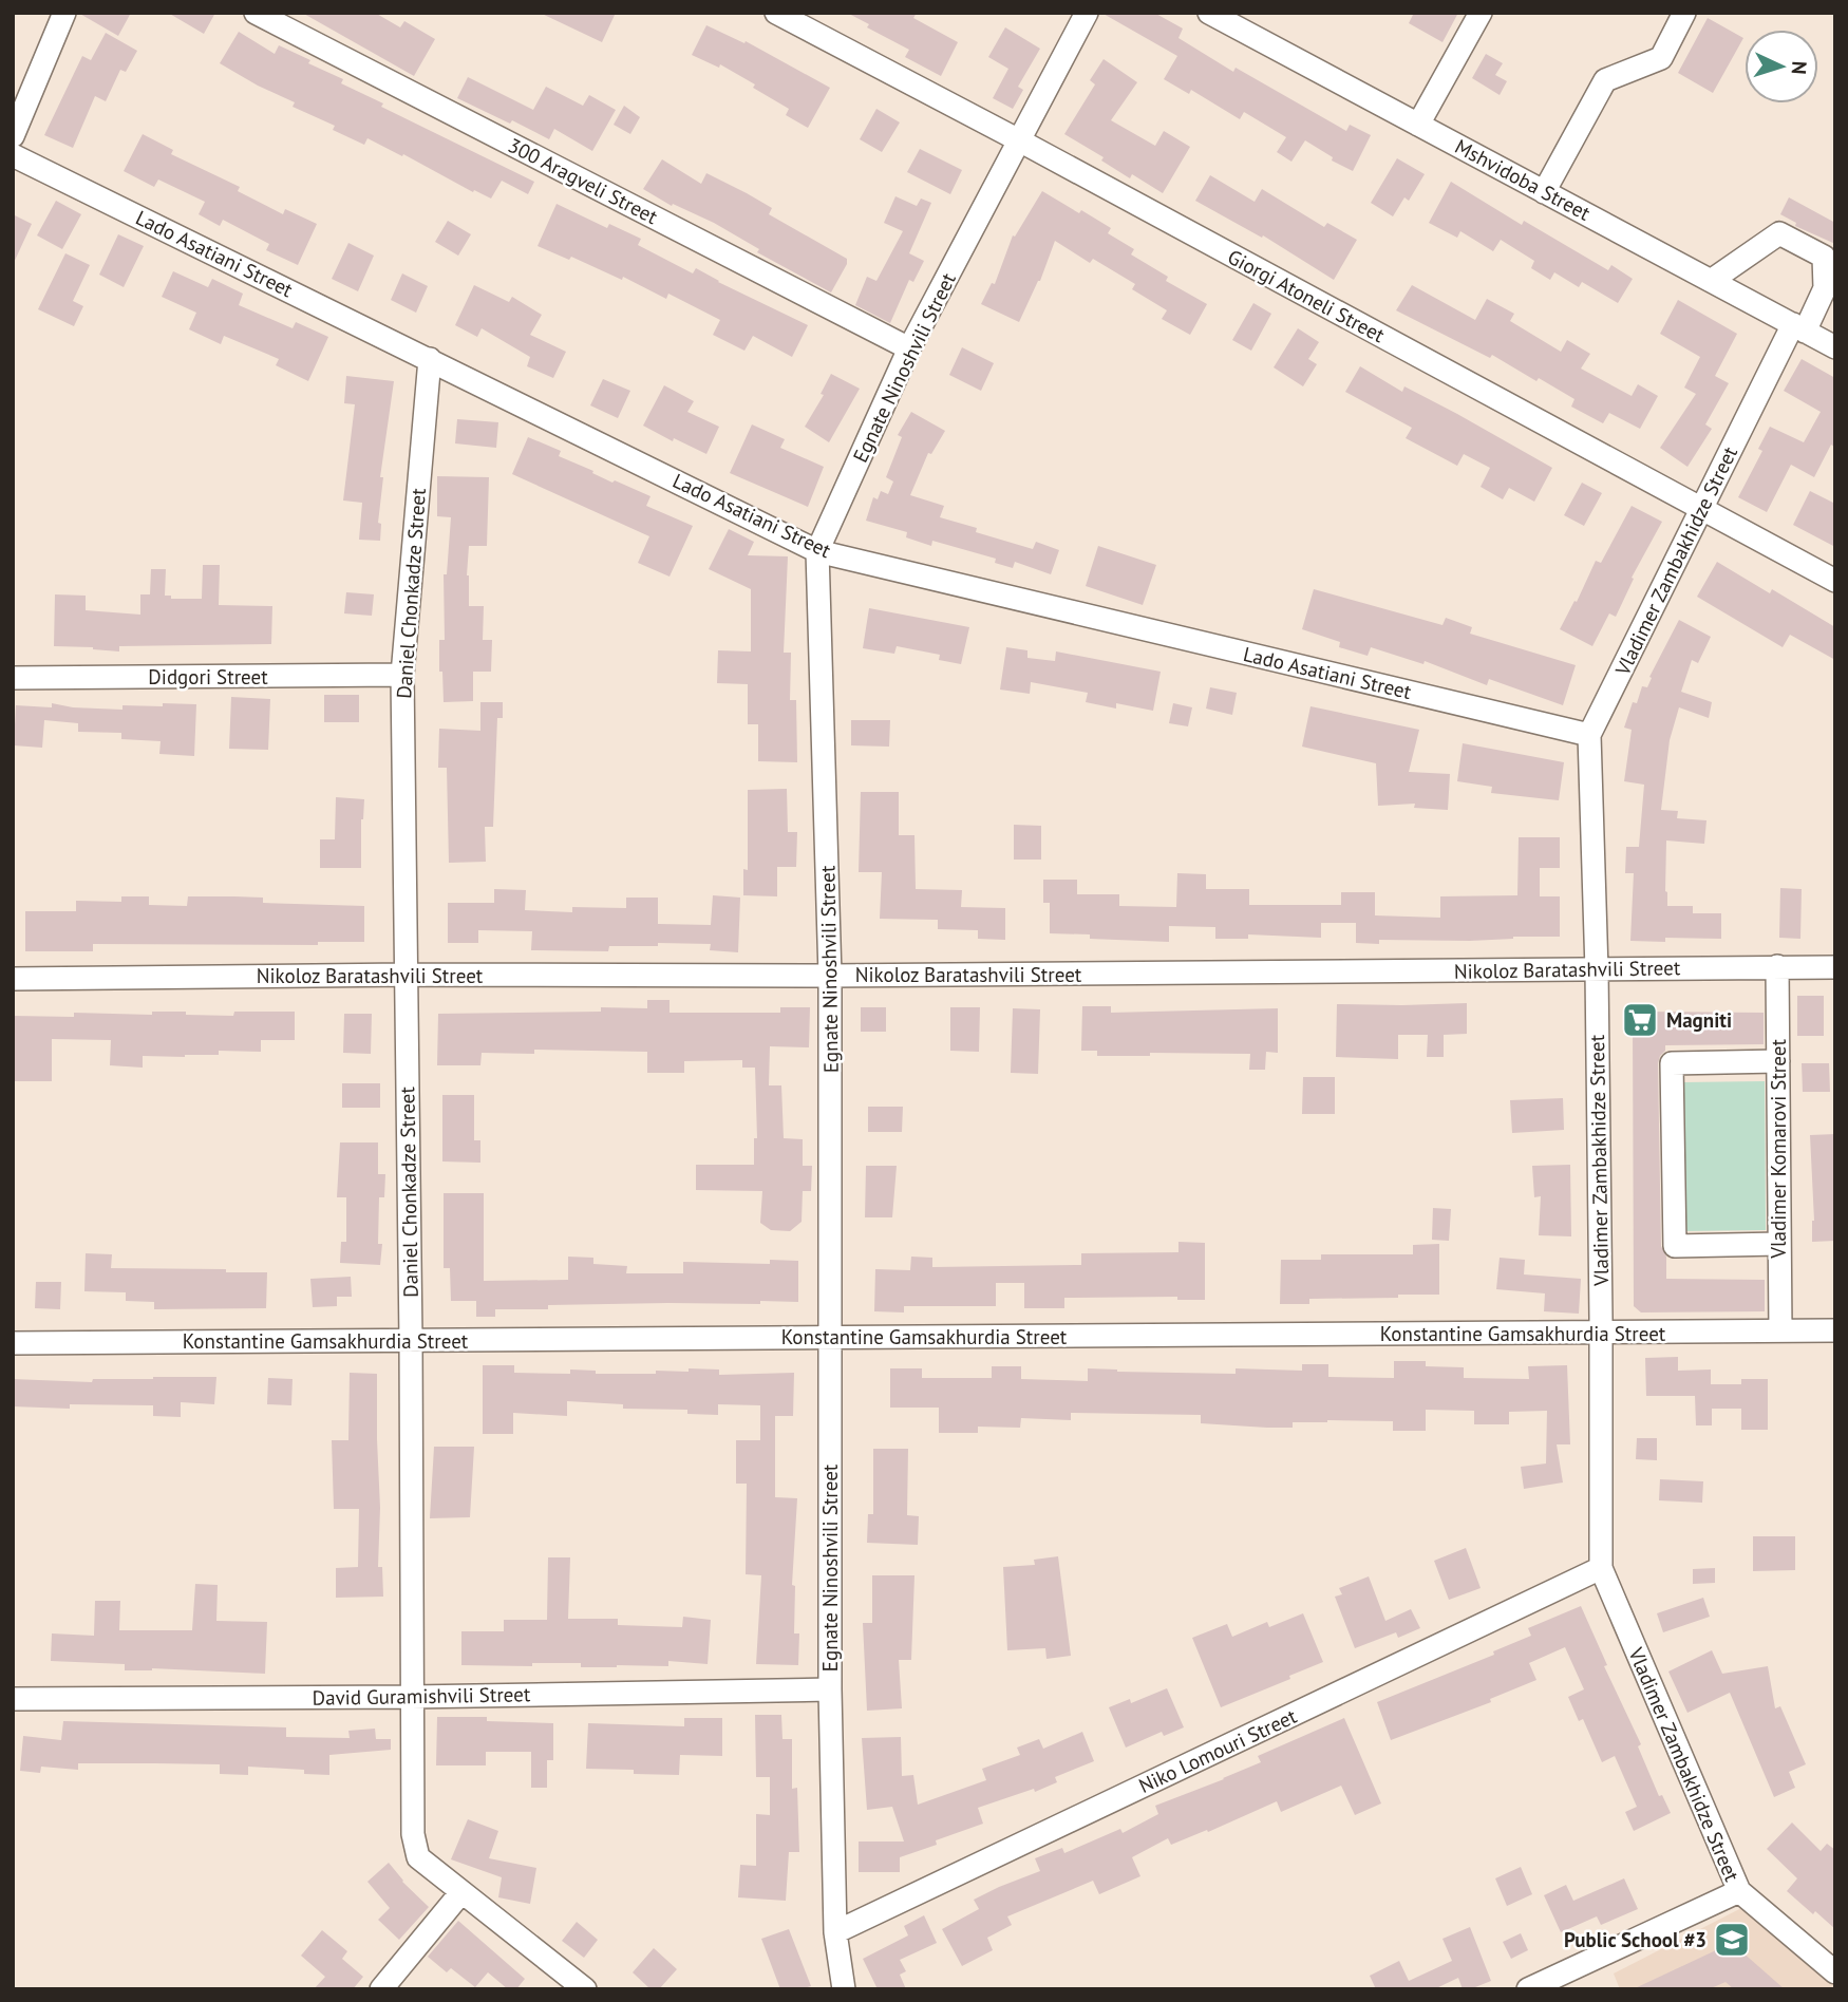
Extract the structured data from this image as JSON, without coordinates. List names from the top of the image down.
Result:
{
  "streets": {
    "street": [
      "Mshvidoba Street",
      "300 Aragveli Street",
      "Lado Asatiani Street",
      "Giorgi Atoneli Street",
      "Egnate Ninoshvili Street",
      "Vladimer Zambakhidze Street",
      "Daniel Chonkadze Street",
      "Didgori Street",
      "Nikoloz Baratashvili Street",
      "Vladimer Komarovi Street",
      "Konstantine Gamsakhurdia Street",
      "David Guramishvili Street",
      "Niko Lomouri Street"
    ]
  },
  "crossings": [
    ["Mshvidoba Street", "Vladimer Zambakhidze Street"],
    ["300 Aragveli Street", "Egnate Ninoshvili Street"],
    ["Lado Asatiani Street", "Egnate Ninoshvili Street"],
    ["Lado Asatiani Street", "Vladimer Zambakhidze Street"],
    ["Lado Asatiani Street", "Daniel Chonkadze Street"],
    ["Giorgi Atoneli Street", "Egnate Ninoshvili Street"],
    ["Giorgi Atoneli Street", "Vladimer Zambakhidze Street"],
    ["Egnate Ninoshvili Street", "Nikoloz Baratashvili Street"],
    ["Egnate Ninoshvili Street", "Konstantine Gamsakhurdia Street"],
    ["Egnate Ninoshvili Street", "David Guramishvili Street"],
    ["Egnate Ninoshvili Street", "Niko Lomouri Street"],
    ["Vladimer Zambakhidze Street", "Nikoloz Baratashvili Street"],
    ["Vladimer Zambakhidze Street", "Konstantine Gamsakhurdia Street"],
    ["Vladimer Zambakhidze Street", "Niko Lomouri Street"],
    ["Daniel Chonkadze Street", "Didgori Street"],
    ["Daniel Chonkadze Street", "Nikoloz Baratashvili Street"],
    ["Daniel Chonkadze Street", "Konstantine Gamsakhurdia Street"],
    ["Daniel Chonkadze Street", "David Guramishvili Street"],
    ["Nikoloz Baratashvili Street", "Vladimer Komarovi Street"],
    ["Vladimer Komarovi Street", "Konstantine Gamsakhurdia Street"]
  ],
  "places": {
    "supermarket": ["Magniti"],
    "school or university": ["Public School #3"]
  },
  "north": "right"
}
